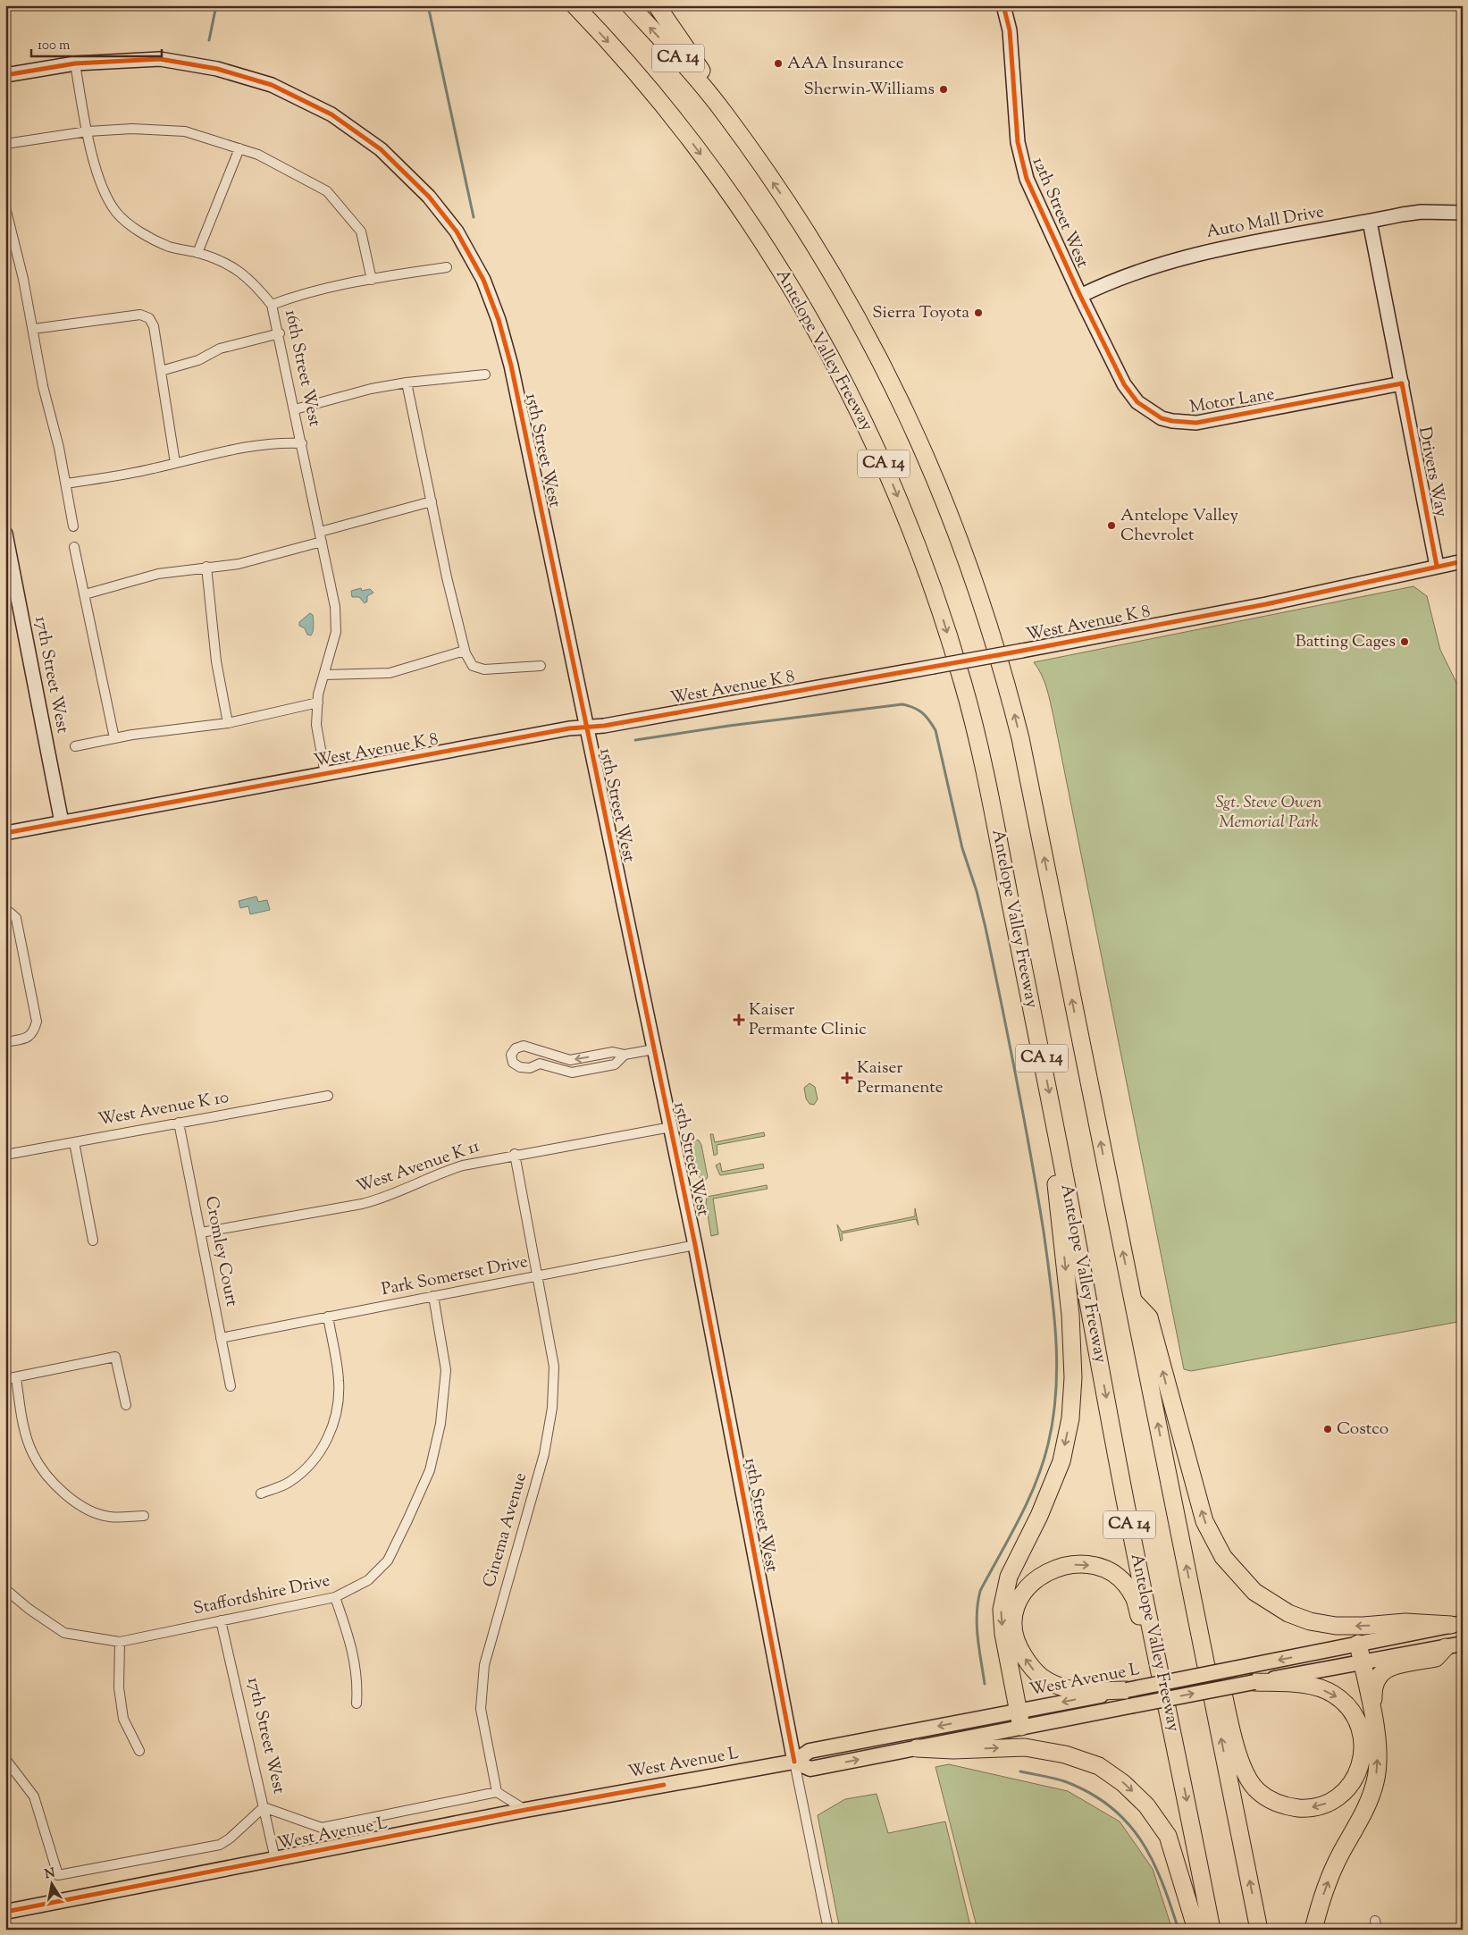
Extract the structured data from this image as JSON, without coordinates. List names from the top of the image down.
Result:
{
  "streets": {
    "highway": ["CA 14", "Antelope Valley Freeway"],
    "main road": ["West Avenue L"],
    "street": [
      "12th Street West",
      "Auto Mall Drive",
      "16th Street West",
      "Motor Lane",
      "15th Street West",
      "Drivers Way",
      "West Avenue K 8",
      "17th Street West",
      "West Avenue K 10",
      "West Avenue K 11",
      "Cromley Court",
      "Park Somerset Drive",
      "Cinema Avenue",
      "Staffordshire Drive"
    ]
  },
  "crossings": [
    ["12th Street West", "Auto Mall Drive"],
    ["12th Street West", "Motor Lane"],
    ["Auto Mall Drive", "Motor Lane"],
    ["Auto Mall Drive", "Drivers Way"],
    ["16th Street West", "15th Street West"],
    ["16th Street West", "West Avenue K 8"],
    ["Motor Lane", "Drivers Way"],
    ["15th Street West", "West Avenue K 8"],
    ["15th Street West", "West Avenue K 11"],
    ["15th Street West", "Park Somerset Drive"],
    ["15th Street West", "West Avenue L"],
    ["Drivers Way", "West Avenue K 8"],
    ["West Avenue K 8", "17th Street West"],
    ["17th Street West", "Staffordshire Drive"],
    ["17th Street West", "West Avenue L"],
    ["West Avenue K 10", "Cromley Court"],
    ["West Avenue K 11", "Cromley Court"],
    ["West Avenue K 11", "Cinema Avenue"],
    ["Cromley Court", "Park Somerset Drive"],
    ["Park Somerset Drive", "Cinema Avenue"],
    ["Park Somerset Drive", "Staffordshire Drive"],
    ["Cinema Avenue", "West Avenue L"]
  ],
  "parks": ["Sgt. Steve Owen Memorial Park"],
  "places": {
    "other": [
      "AAA Insurance",
      "Sherwin-Williams",
      "Sierra Toyota",
      "Antelope Valley Chevrolet",
      "Batting Cages",
      "Costco"
    ],
    "health": ["Kaiser Permante Clinic", "Kaiser Permanente"]
  },
  "scale_bar": "100 m",
  "north": "top"
}
